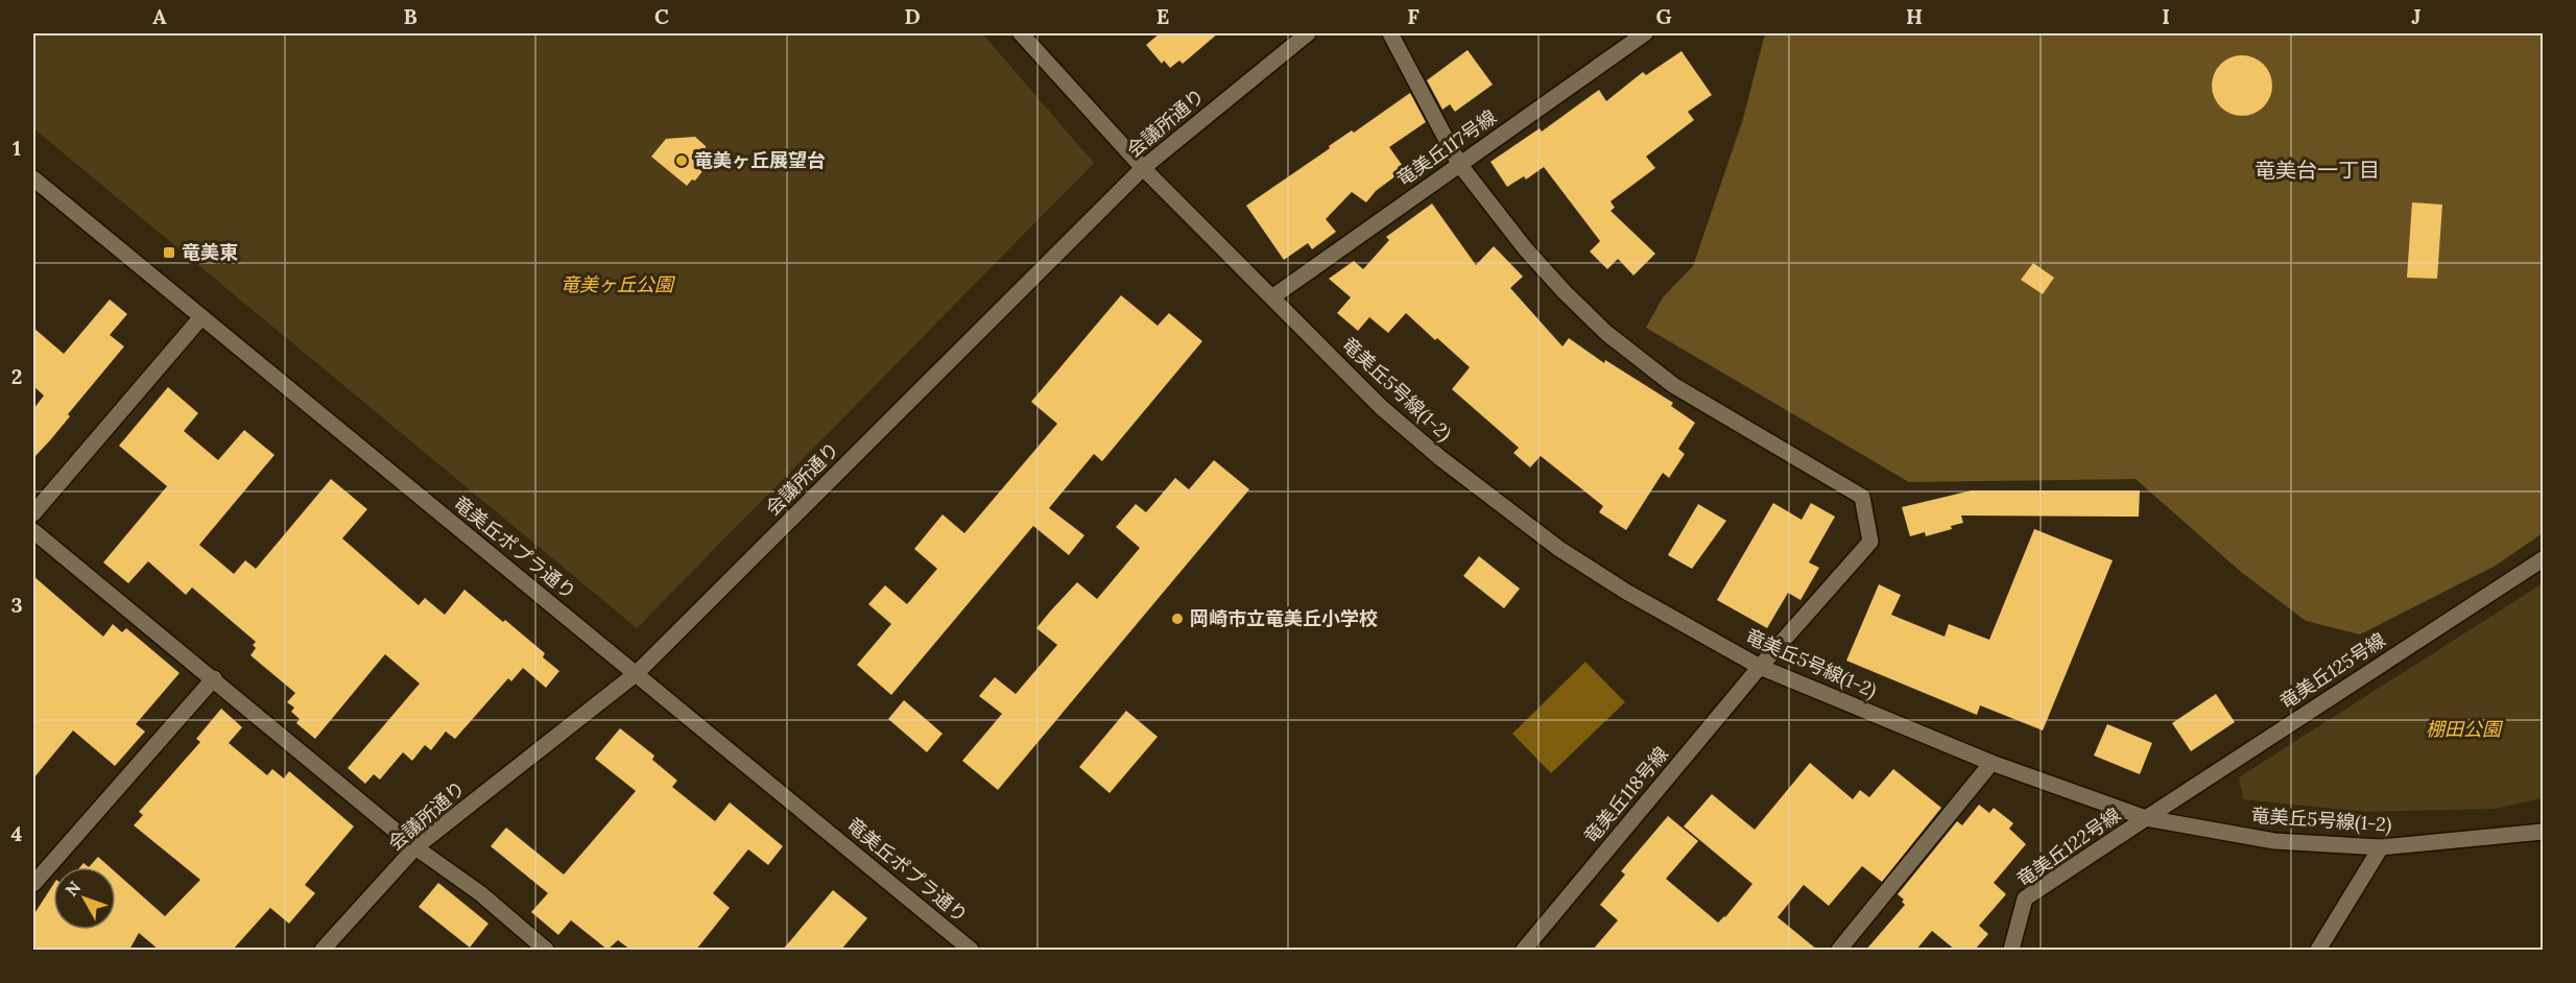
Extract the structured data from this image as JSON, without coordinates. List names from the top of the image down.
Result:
{
  "streets": {
    "street": [
      "会議所通り",
      "竜美丘117号線",
      "竜美丘5号線(1-2)",
      "竜美丘ポプラ通り",
      "竜美丘125号線",
      "竜美丘118号線",
      "竜美丘122号線"
    ]
  },
  "crossings": [
    ["会議所通り", "竜美丘5号線(1-2)"],
    ["会議所通り", "竜美丘ポプラ通り"],
    ["竜美丘117号線", "竜美丘5号線(1-2)"],
    ["竜美丘117号線", "竜美丘118号線"],
    ["竜美丘5号線(1-2)", "竜美丘125号線"],
    ["竜美丘5号線(1-2)", "竜美丘118号線"],
    ["竜美丘5号線(1-2)", "竜美丘122号線"],
    ["竜美丘125号線", "竜美丘122号線"]
  ],
  "districts": ["竜美台一丁目"],
  "parks": ["竜美ヶ丘公園", "棚田公園"],
  "places": {
    "other": ["竜美ヶ丘展望台", "岡崎市立竜美丘小学校"],
    "transit": ["竜美東"]
  },
  "north": "top left",
  "grid": {
    "columns": [
      "A",
      "B",
      "C",
      "D",
      "E",
      "F",
      "G",
      "H",
      "I",
      "J"
    ],
    "rows": [
      "1",
      "2",
      "3",
      "4"
    ]
  }
}
